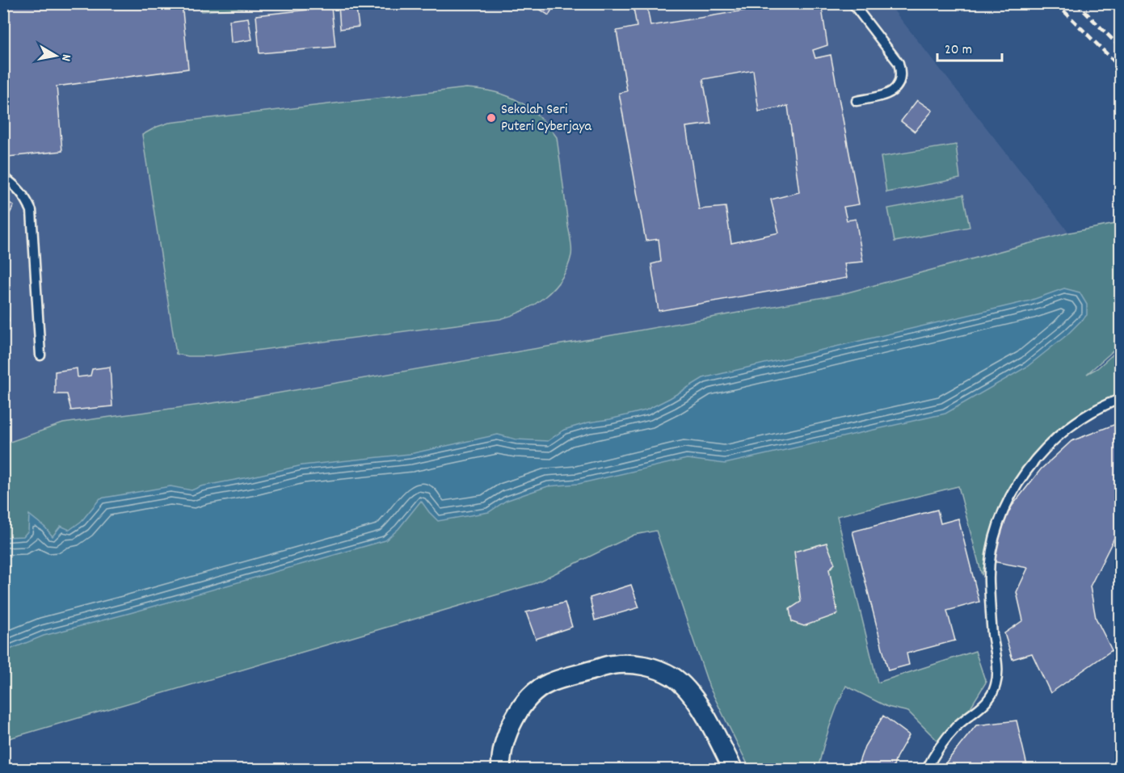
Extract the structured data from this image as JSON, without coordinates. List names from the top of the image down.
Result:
{
  "places": ["Sekolah Seri Puteri Cyberjaya"],
  "scale_bar": "20 m",
  "north": "right"
}
